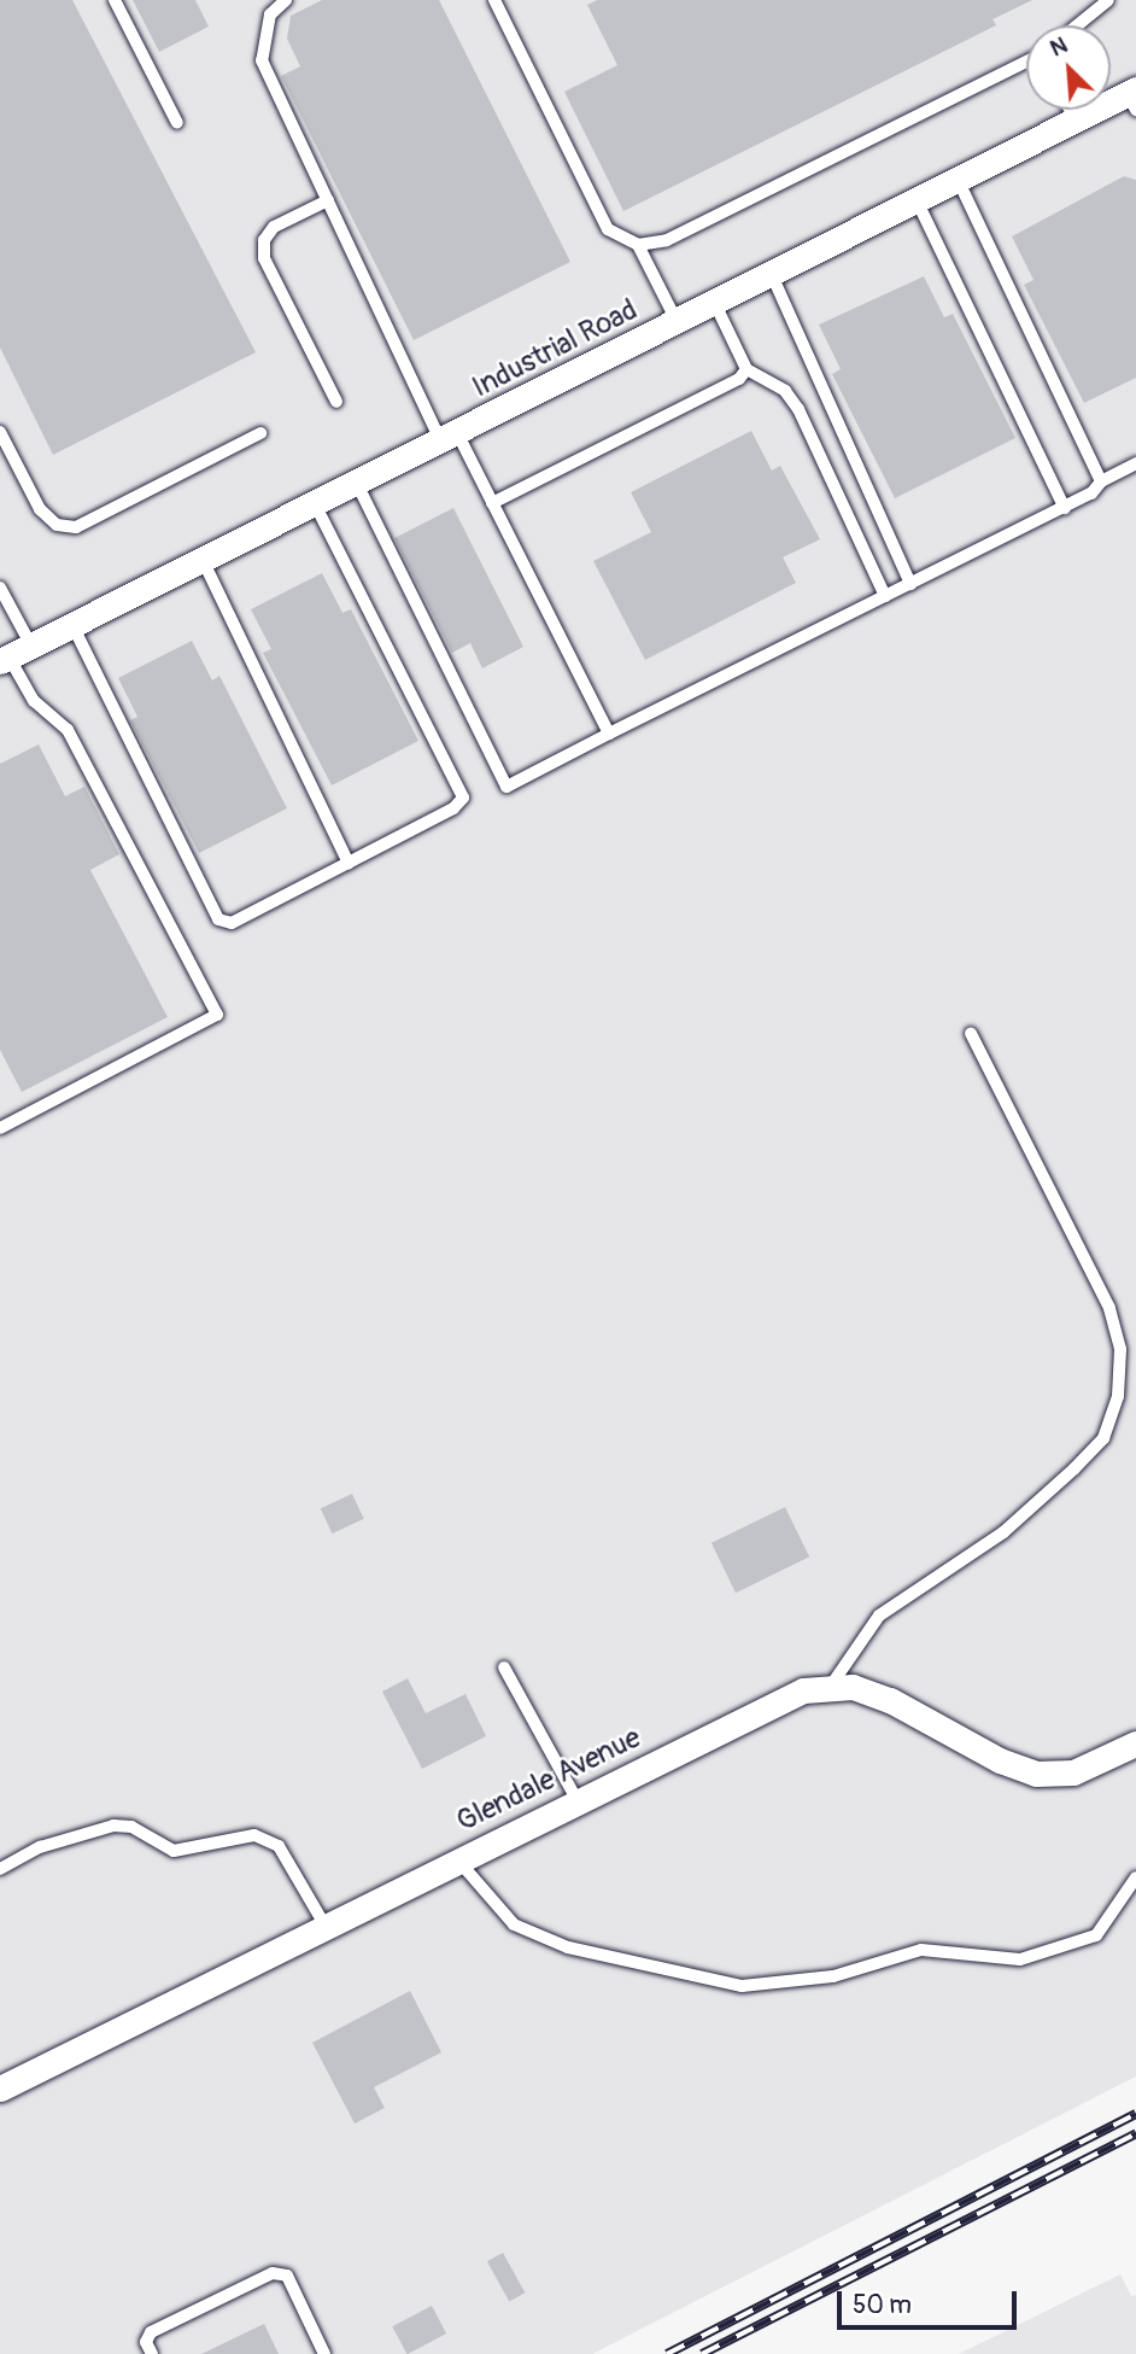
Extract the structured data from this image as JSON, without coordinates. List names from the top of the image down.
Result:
{
  "streets": {
    "street": ["Industrial Road", "Glendale Avenue"]
  },
  "scale_bar": "50 m",
  "north": "top left"
}
